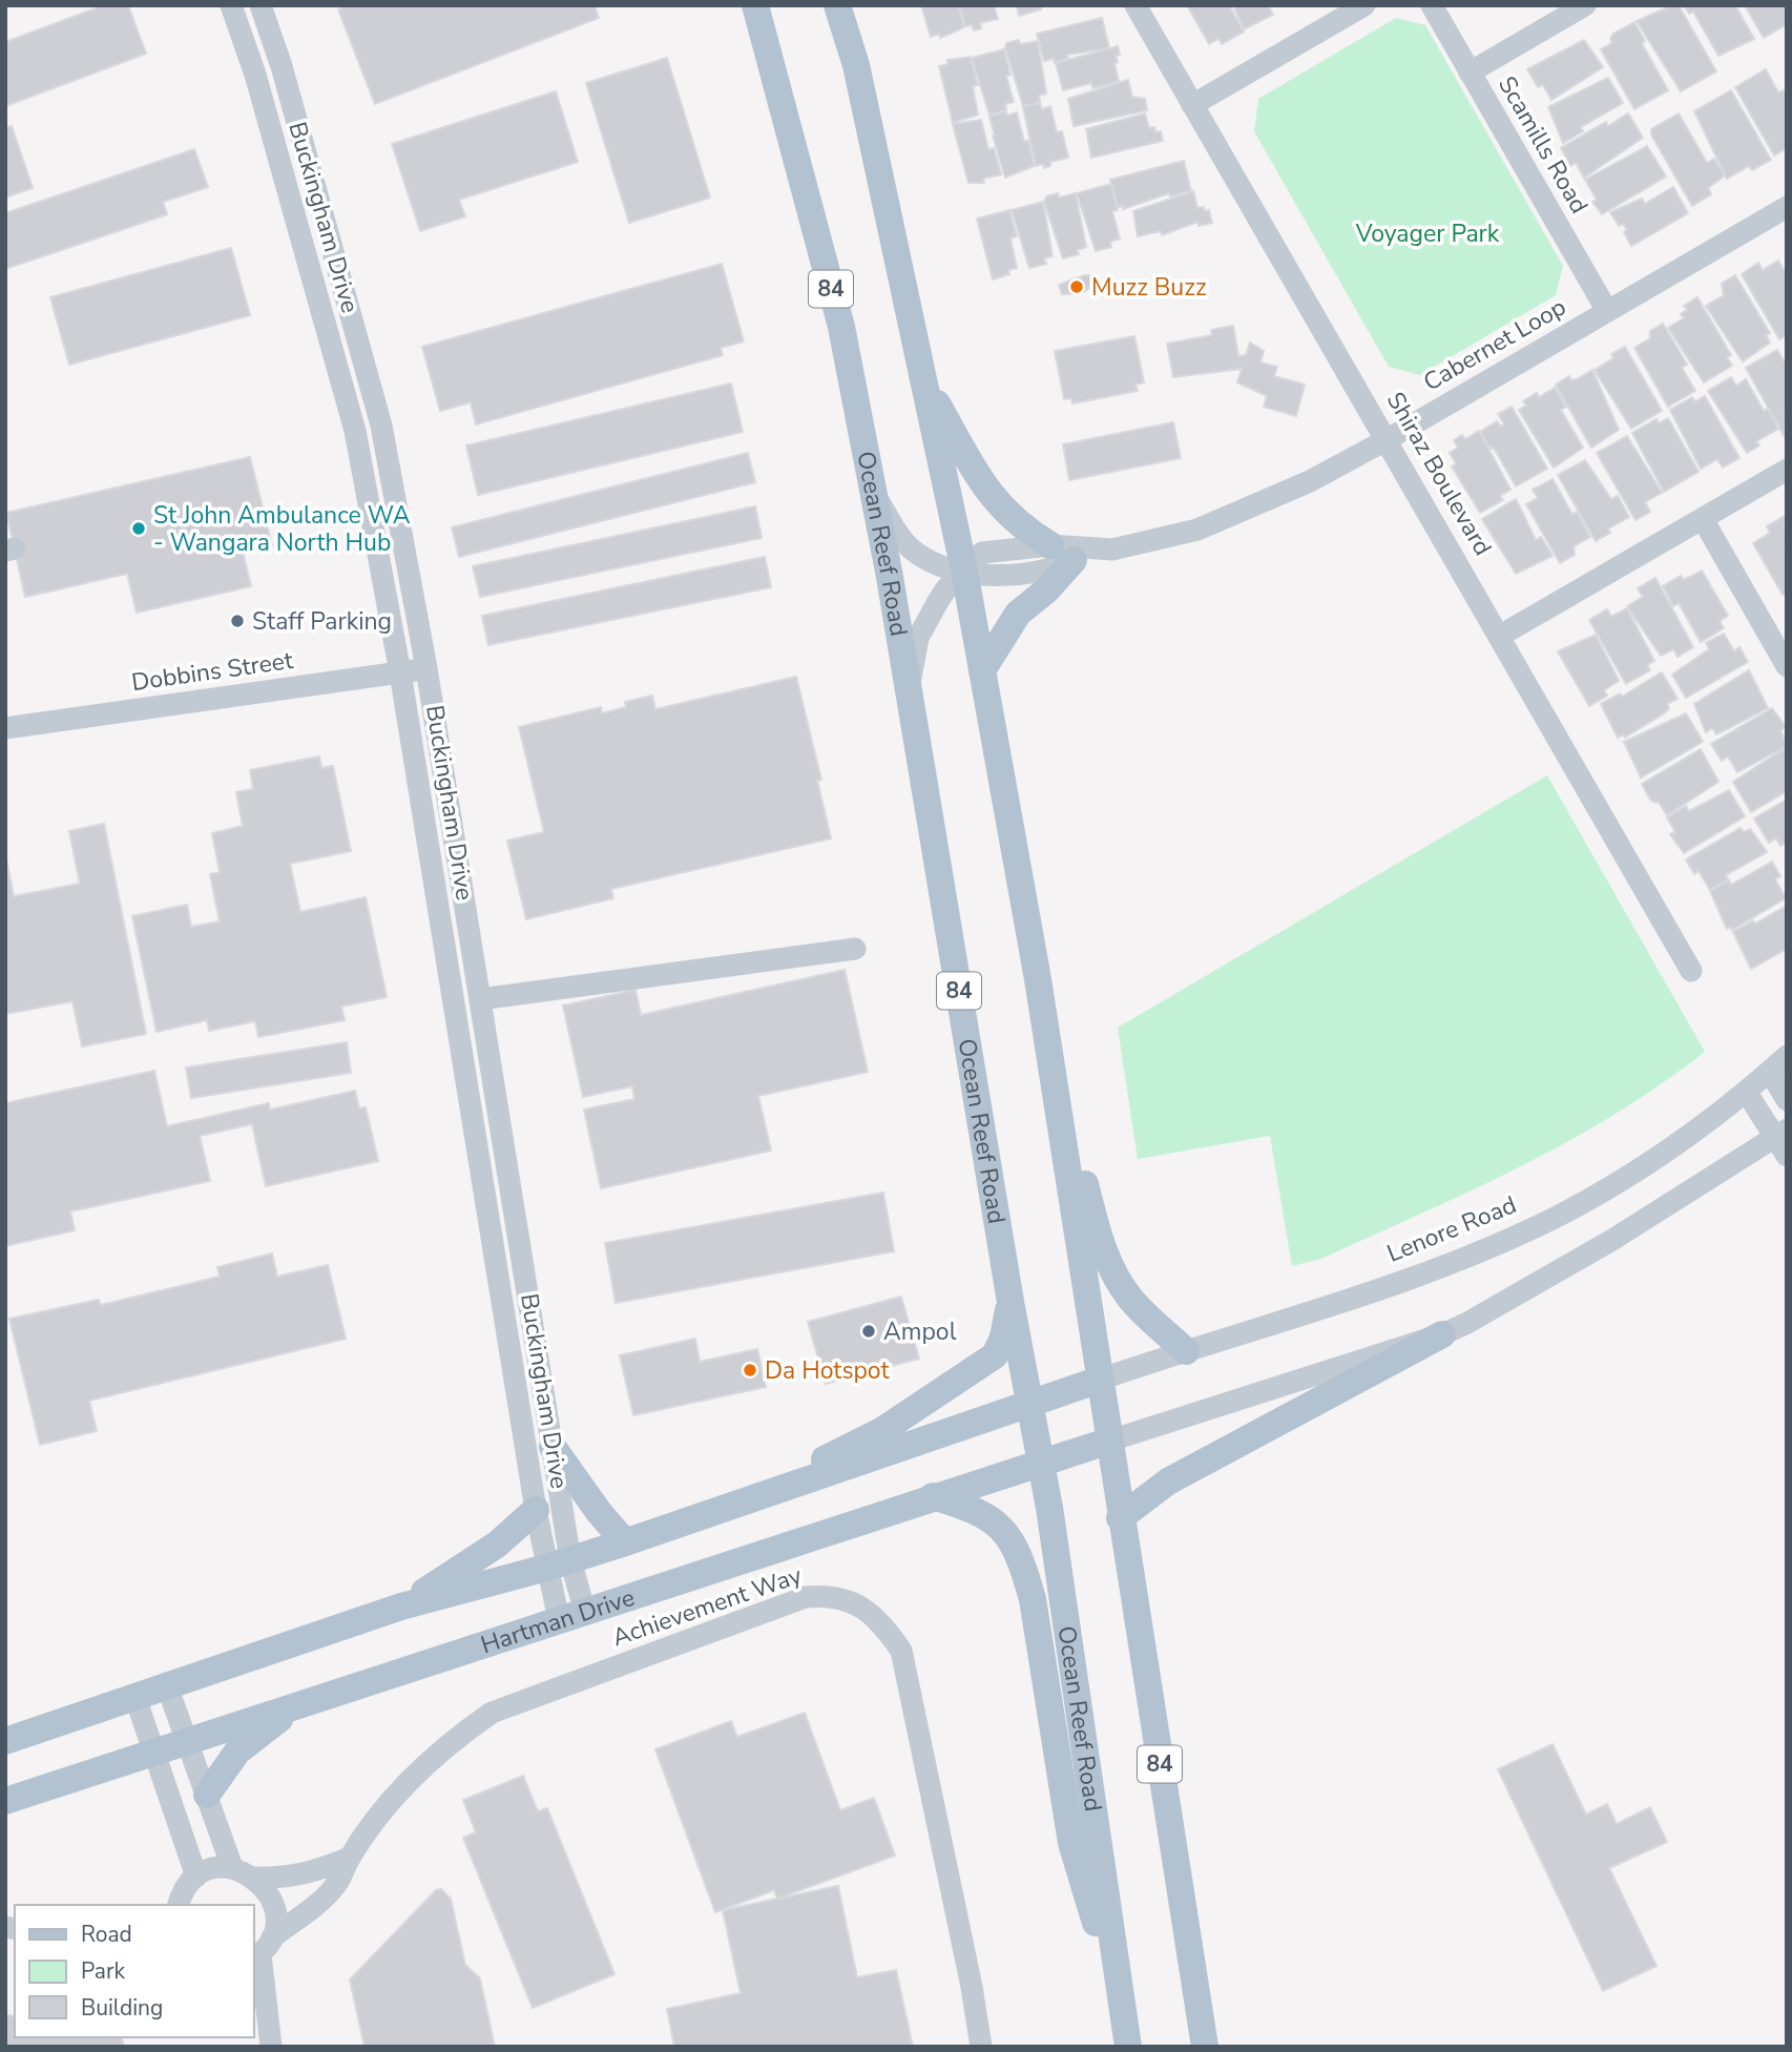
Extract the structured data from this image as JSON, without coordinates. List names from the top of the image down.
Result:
{
  "streets": {
    "main road": ["84", "Ocean Reef Road", "Hartman Drive"],
    "street": [
      "Scamills Road",
      "Buckingham Drive",
      "Cabernet Loop",
      "Shiraz Boulevard",
      "Dobbins Street",
      "Lenore Road",
      "Achievement Way"
    ]
  },
  "crossings": [
    ["Scamills Road", "Cabernet Loop"],
    ["Buckingham Drive", "Dobbins Street"],
    ["Buckingham Drive", "Hartman Drive"],
    ["84", "Cabernet Loop"],
    ["84", "Lenore Road"],
    ["84", "Hartman Drive"],
    ["Cabernet Loop", "Shiraz Boulevard"],
    ["Cabernet Loop", "Ocean Reef Road"],
    ["Ocean Reef Road", "Hartman Drive"]
  ],
  "parks": ["Voyager Park"],
  "places": [
    "Muzz Buzz",
    "St John Ambulance WA - Wangara North Hub",
    "Staff Parking",
    "Ampol",
    "Da Hotspot"
  ],
  "legend": ["Road", "Park", "Building"]
}
